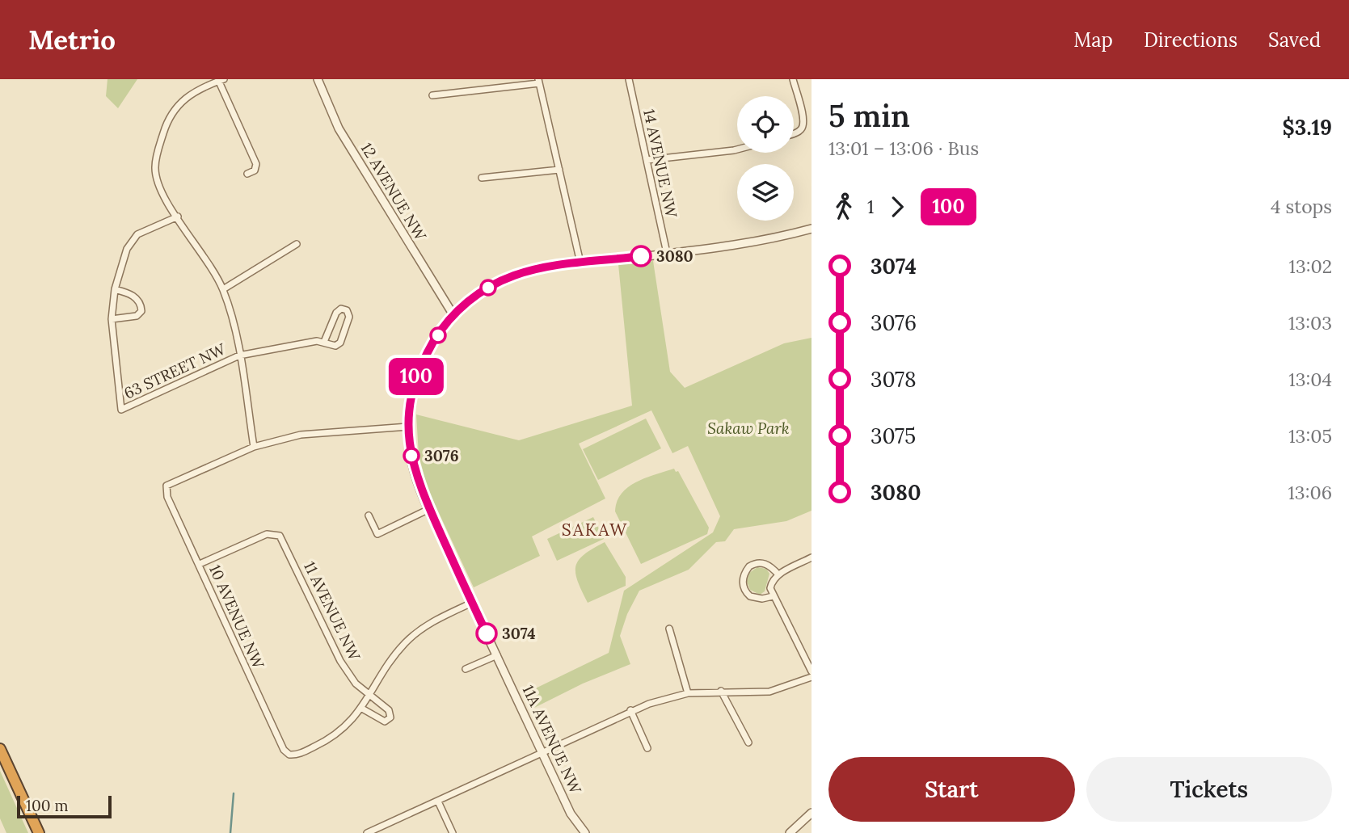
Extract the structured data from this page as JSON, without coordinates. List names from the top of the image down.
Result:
{
  "streets": {
    "street": [
      "14 AVENUE NW",
      "12 AVENUE NW",
      "63 STREET NW",
      "11 AVENUE NW",
      "10 AVENUE NW",
      "11A AVENUE NW"
    ]
  },
  "crossings": [
    ["14 AVENUE NW", "11A AVENUE NW"],
    ["12 AVENUE NW", "11A AVENUE NW"],
    ["11 AVENUE NW", "10 AVENUE NW"]
  ],
  "districts": ["SAKAW"],
  "parks": ["Sakaw Park"],
  "places": ["3080", "3076", "3074"],
  "lines": ["bus line 100"],
  "scale_bar": "100 m",
  "page": {
    "header": "Metrio",
    "nav": ["Map", "Directions", "Saved"],
    "on_map": "100",
    "heading": ["5 min", "13:01 – 13:06 · Bus", "$3.19"],
    "legs": ["1", "100", "4 stops"],
    "list": [
      {
        "name": "3074",
        "value": "13:02"
      },
      {
        "name": "3076",
        "value": "13:03"
      },
      {
        "name": "3078",
        "value": "13:04"
      },
      {
        "name": "3075",
        "value": "13:05"
      },
      {
        "name": "3080",
        "value": "13:06"
      }
    ],
    "buttons": ["Start", "Tickets"],
    "scale": "100 m"
  }
}
